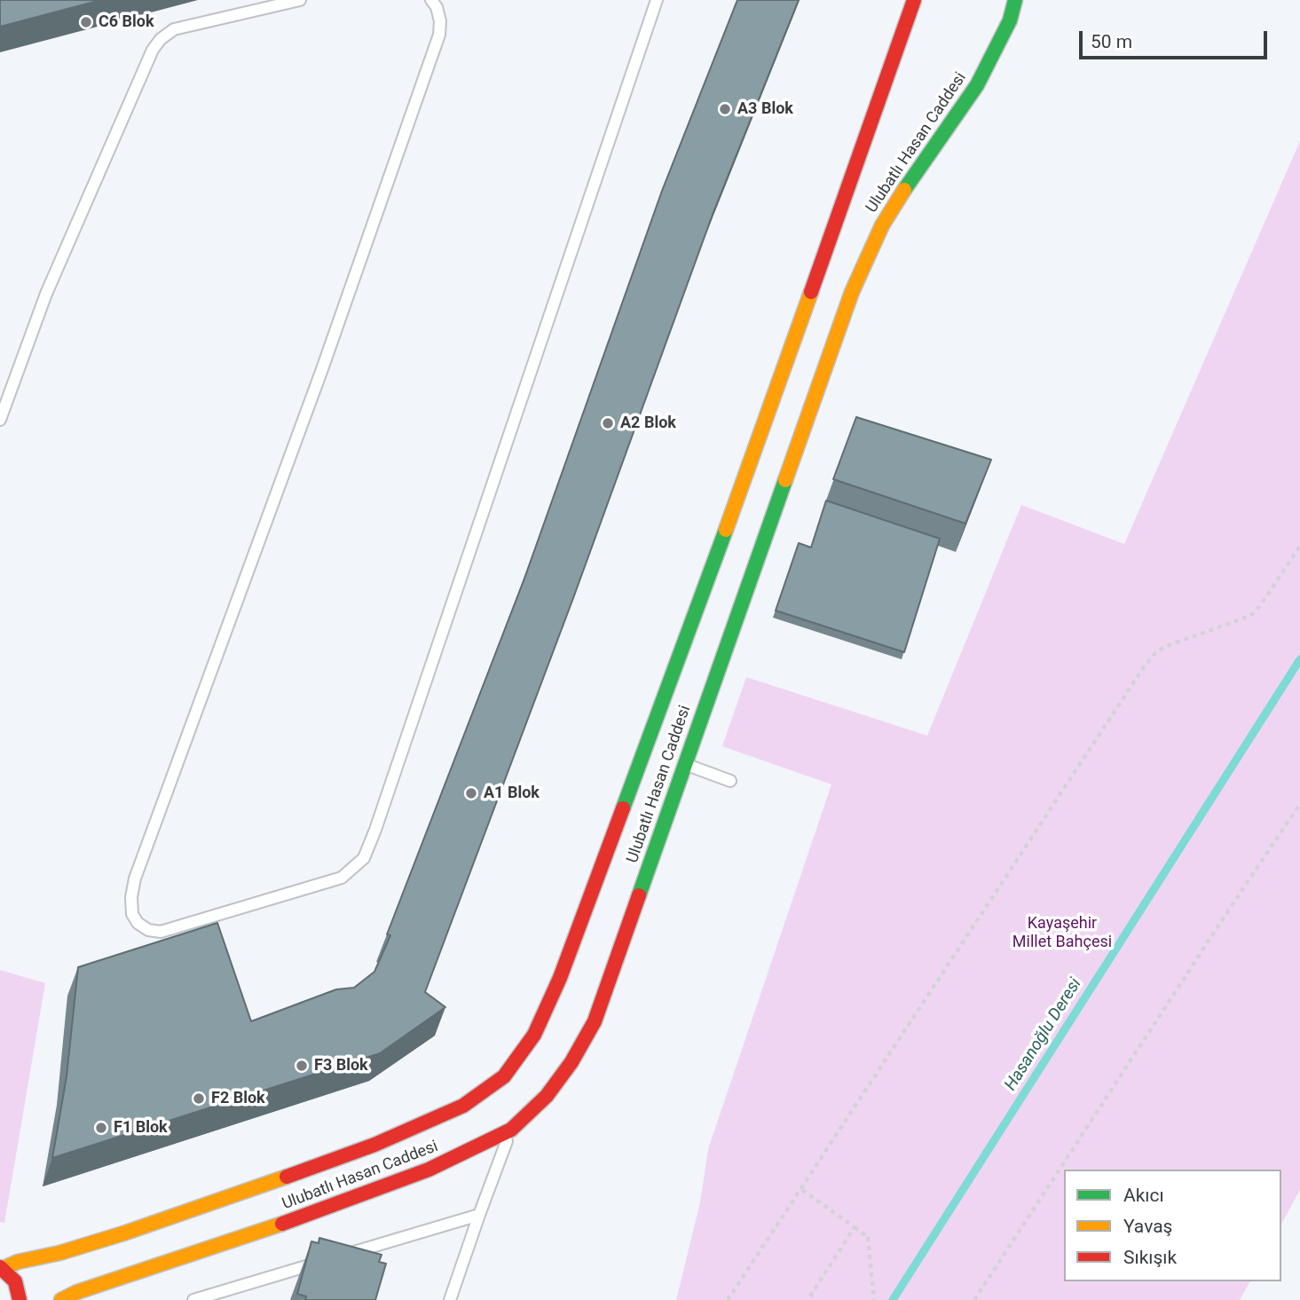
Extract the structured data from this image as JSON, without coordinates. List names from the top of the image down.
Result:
{
  "streets": {
    "main road": ["Ulubatlı Hasan Caddesi"]
  },
  "water": ["Hasanoğlu Deresi"],
  "parks": ["Kayaşehir Millet Bahçesi"],
  "places": [
    "C6 Blok",
    "A3 Blok",
    "A2 Blok",
    "A1 Blok",
    "F3 Blok",
    "F2 Blok",
    "F1 Blok"
  ],
  "legend": ["Akıcı", "Yavaş", "Sıkışık"],
  "scale_bar": "50 m"
}
